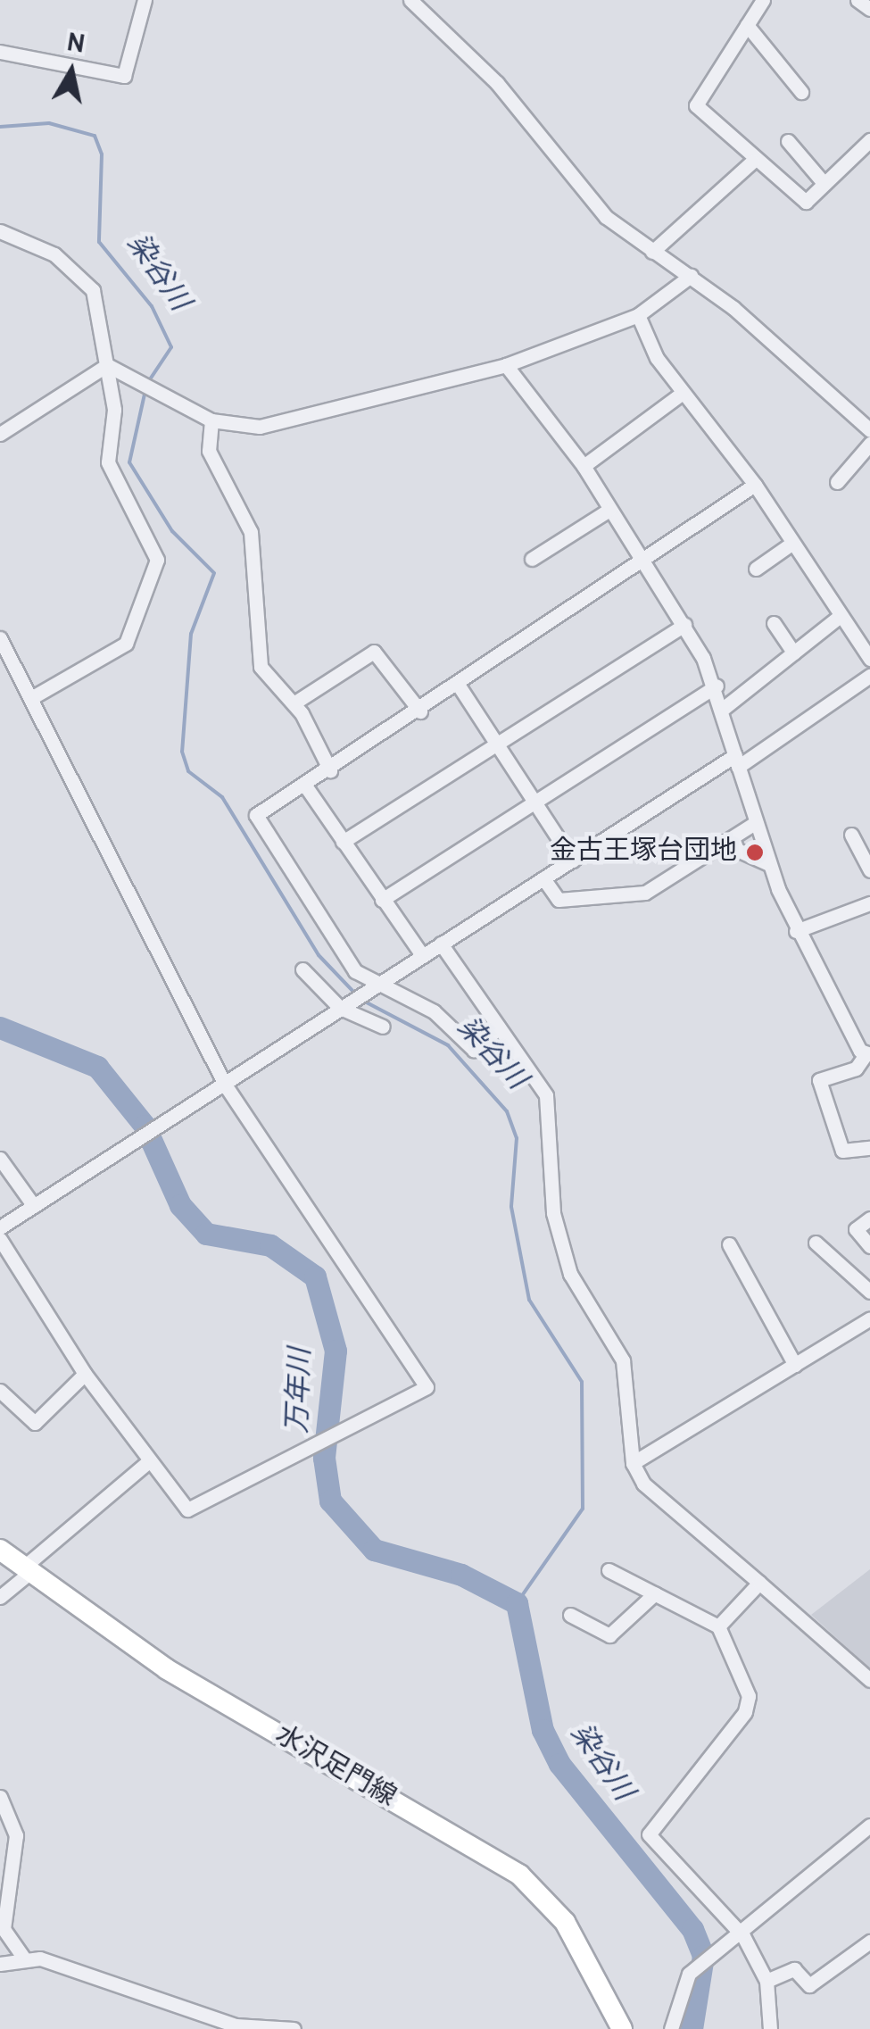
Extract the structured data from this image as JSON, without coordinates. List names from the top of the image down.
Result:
{
  "streets": {
    "main road": ["水沢足門線"]
  },
  "water": ["染谷川", "万年川"],
  "places": ["金古王塚台団地"],
  "north": "top"
}
